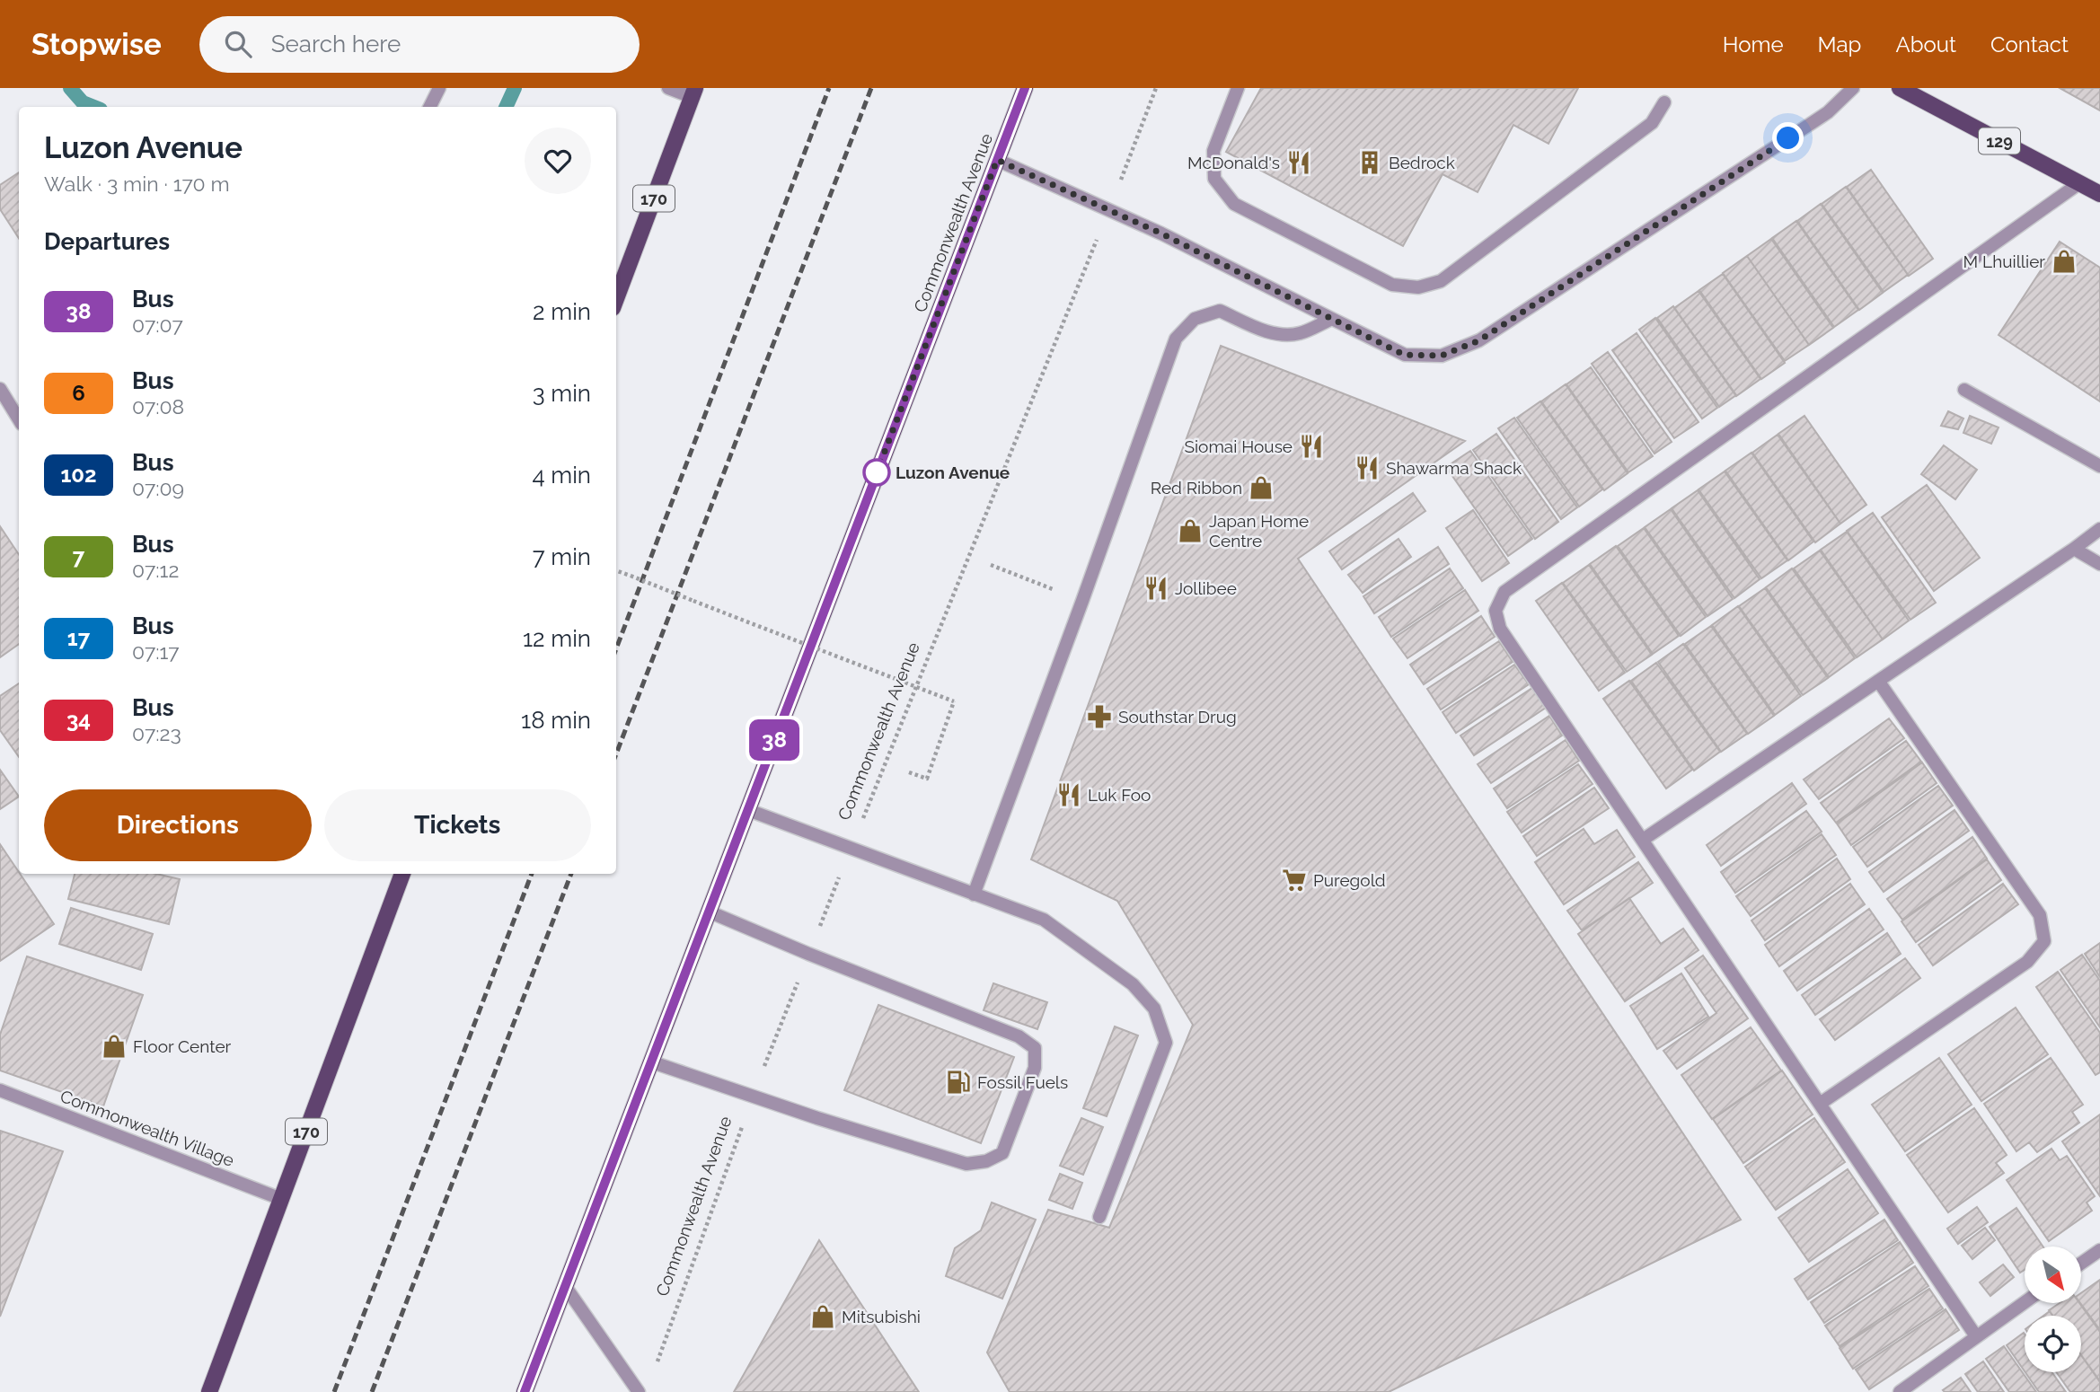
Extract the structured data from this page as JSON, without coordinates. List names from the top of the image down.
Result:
{
  "streets": {
    "main road": ["129", "170", "Commonwealth Avenue"],
    "street": ["Commonwealth Village"]
  },
  "crossings": [
    ["170", "Commonwealth Village"]
  ],
  "places": {
    "restaurant": [
      "McDonald's",
      "Siomai House",
      "Shawarma Shack",
      "Jollibee",
      "Luk Foo"
    ],
    "building": ["Bedrock"],
    "shop": [
      "M Lhuillier",
      "Red Ribbon",
      "Japan Home Centre",
      "Floor Center",
      "Mitsubishi"
    ],
    "other": ["Luzon Avenue"],
    "pharmacy": ["Southstar Drug"],
    "supermarket": ["Puregold"],
    "fuel station": ["Fossil Fuels"]
  },
  "lines": ["bus line 38"],
  "north": "bottom right",
  "page": {
    "header": "Stopwise",
    "search": "Search here",
    "nav": [
      "Home",
      "Map",
      "About",
      "Contact"
    ],
    "on_map": "38",
    "heading": [
      ["Luzon Avenue", "Walk · 3 min · 170 m"],
      "Departures"
    ],
    "list": [
      {
        "mark": "38",
        "name": "Bus",
        "note": "07:07",
        "value": "2 min"
      },
      {
        "mark": "6",
        "name": "Bus",
        "note": "07:08",
        "value": "3 min"
      },
      {
        "mark": "102",
        "name": "Bus",
        "note": "07:09",
        "value": "4 min"
      },
      {
        "mark": "7",
        "name": "Bus",
        "note": "07:12",
        "value": "7 min"
      },
      {
        "mark": "17",
        "name": "Bus",
        "note": "07:17",
        "value": "12 min"
      },
      {
        "mark": "34",
        "name": "Bus",
        "note": "07:23",
        "value": "18 min"
      }
    ],
    "buttons": ["Directions", "Tickets"]
  }
}
